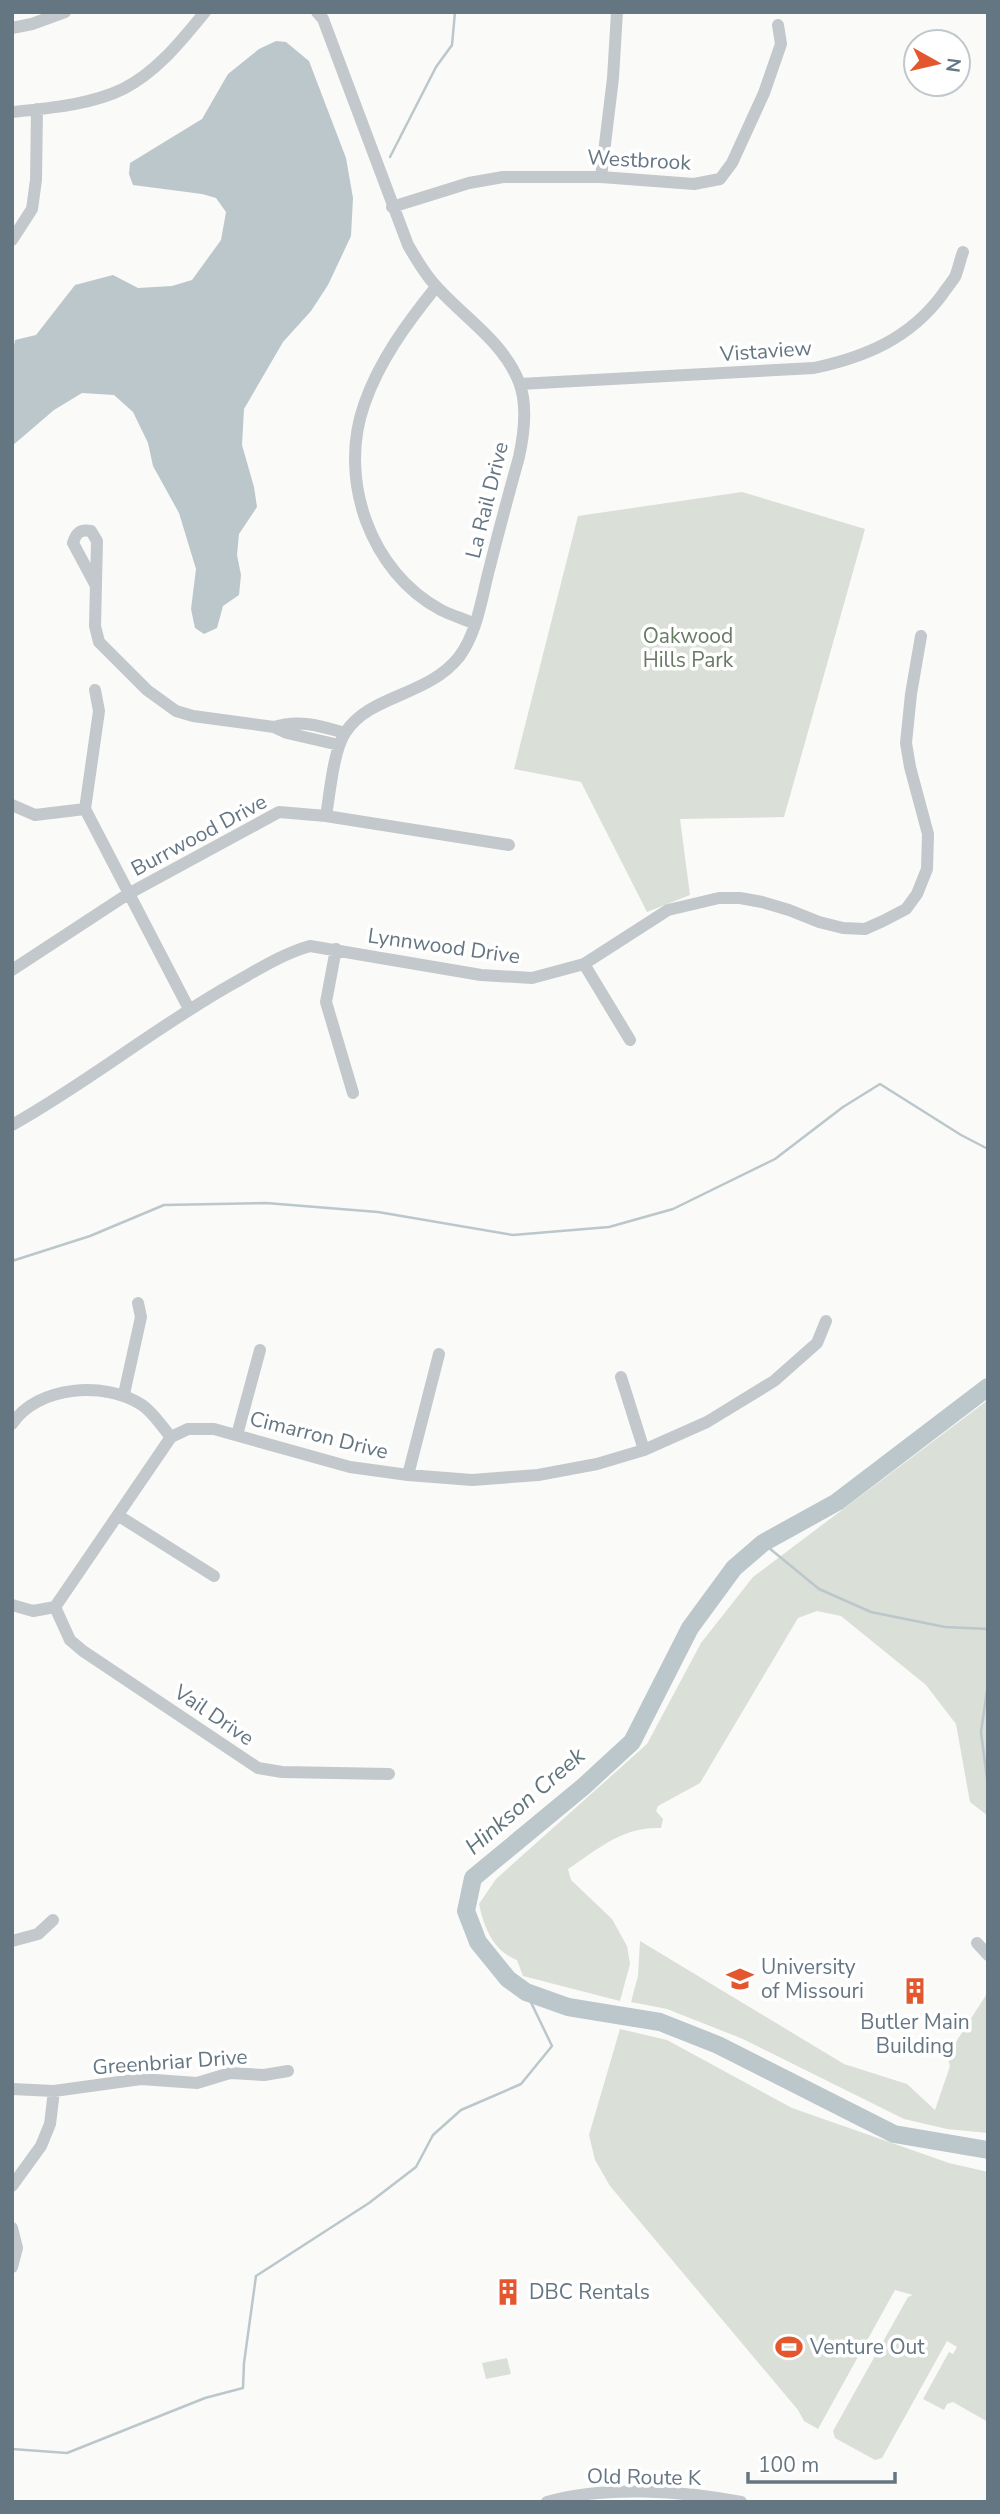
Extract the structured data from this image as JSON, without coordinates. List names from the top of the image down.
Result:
{
  "streets": {
    "street": [
      "Westbrook",
      "Vistaview",
      "La Rail Drive",
      "Burrwood Drive",
      "Lynnwood Drive",
      "Cimarron Drive",
      "Vail Drive",
      "Greenbriar Drive",
      "Old Route K"
    ]
  },
  "crossings": [
    ["Westbrook", "La Rail Drive"],
    ["Vistaview", "La Rail Drive"],
    ["La Rail Drive", "Burrwood Drive"]
  ],
  "water": ["Hinkson Creek"],
  "parks": ["Oakwood Hills Park"],
  "places": {
    "school or university": ["University of Missouri"],
    "building": ["Butler Main Building", "DBC Rentals"],
    "sports": ["Venture Out"]
  },
  "scale_bar": "100 m",
  "north": "right"
}
